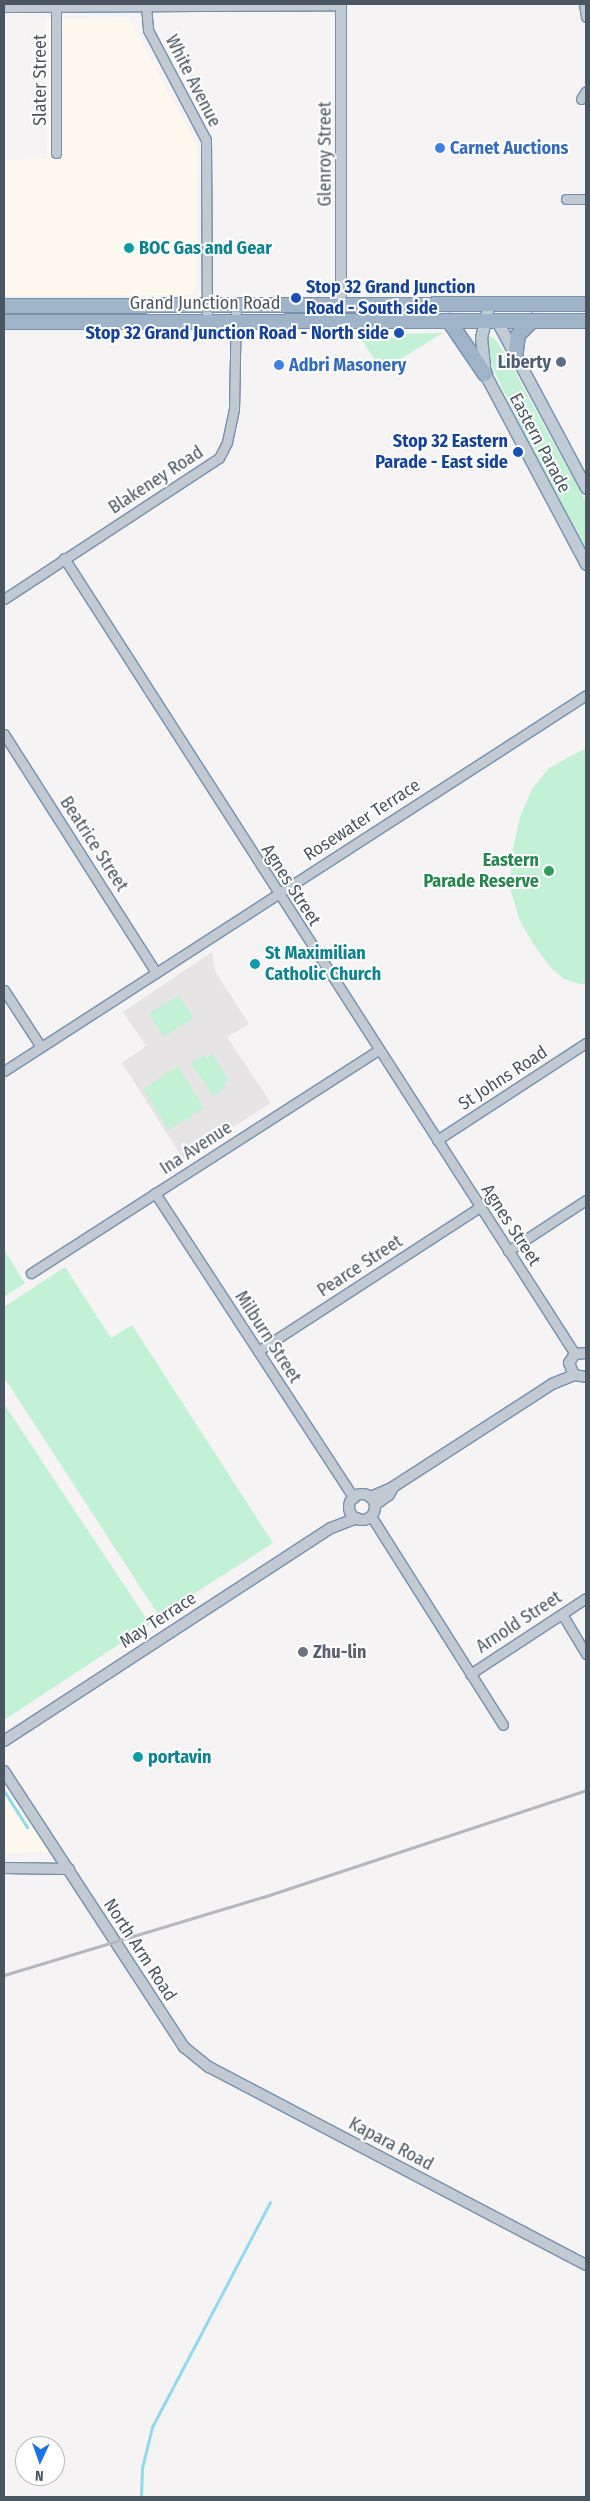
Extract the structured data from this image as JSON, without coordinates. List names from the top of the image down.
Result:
{
  "streets": {
    "highway": ["Grand Junction Road"],
    "main road": ["Eastern Parade"],
    "street": [
      "Slater Street",
      "White Avenue",
      "Glenroy Street",
      "Blakeney Road",
      "Rosewater Terrace",
      "Beatrice Street",
      "Agnes Street",
      "St Johns Road",
      "Ina Avenue",
      "Pearce Street",
      "Milburn Street",
      "May Terrace",
      "Arnold Street",
      "North Arm Road",
      "Kapara Road"
    ]
  },
  "crossings": [
    ["White Avenue", "Grand Junction Road"],
    ["Glenroy Street", "Grand Junction Road"],
    ["Grand Junction Road", "Eastern Parade"],
    ["Grand Junction Road", "Blakeney Road"],
    ["Blakeney Road", "Agnes Street"],
    ["Rosewater Terrace", "Beatrice Street"],
    ["Rosewater Terrace", "Agnes Street"],
    ["Agnes Street", "St Johns Road"],
    ["Agnes Street", "Ina Avenue"],
    ["Agnes Street", "Pearce Street"],
    ["Ina Avenue", "Milburn Street"],
    ["Pearce Street", "Milburn Street"],
    ["Milburn Street", "May Terrace"],
    ["North Arm Road", "Kapara Road"]
  ],
  "places": [
    "Carnet Auctions",
    "BOC Gas and Gear",
    "Stop 32 Grand Junction Road - South side",
    "Stop 32 Grand Junction Road - North side",
    "Liberty",
    "Adbri Masonery",
    "Stop 32 Eastern Parade - East side",
    "Eastern Parade Reserve",
    "St Maximilian Catholic Church",
    "Zhu-lin",
    "portavin"
  ],
  "north": "bottom"
}
